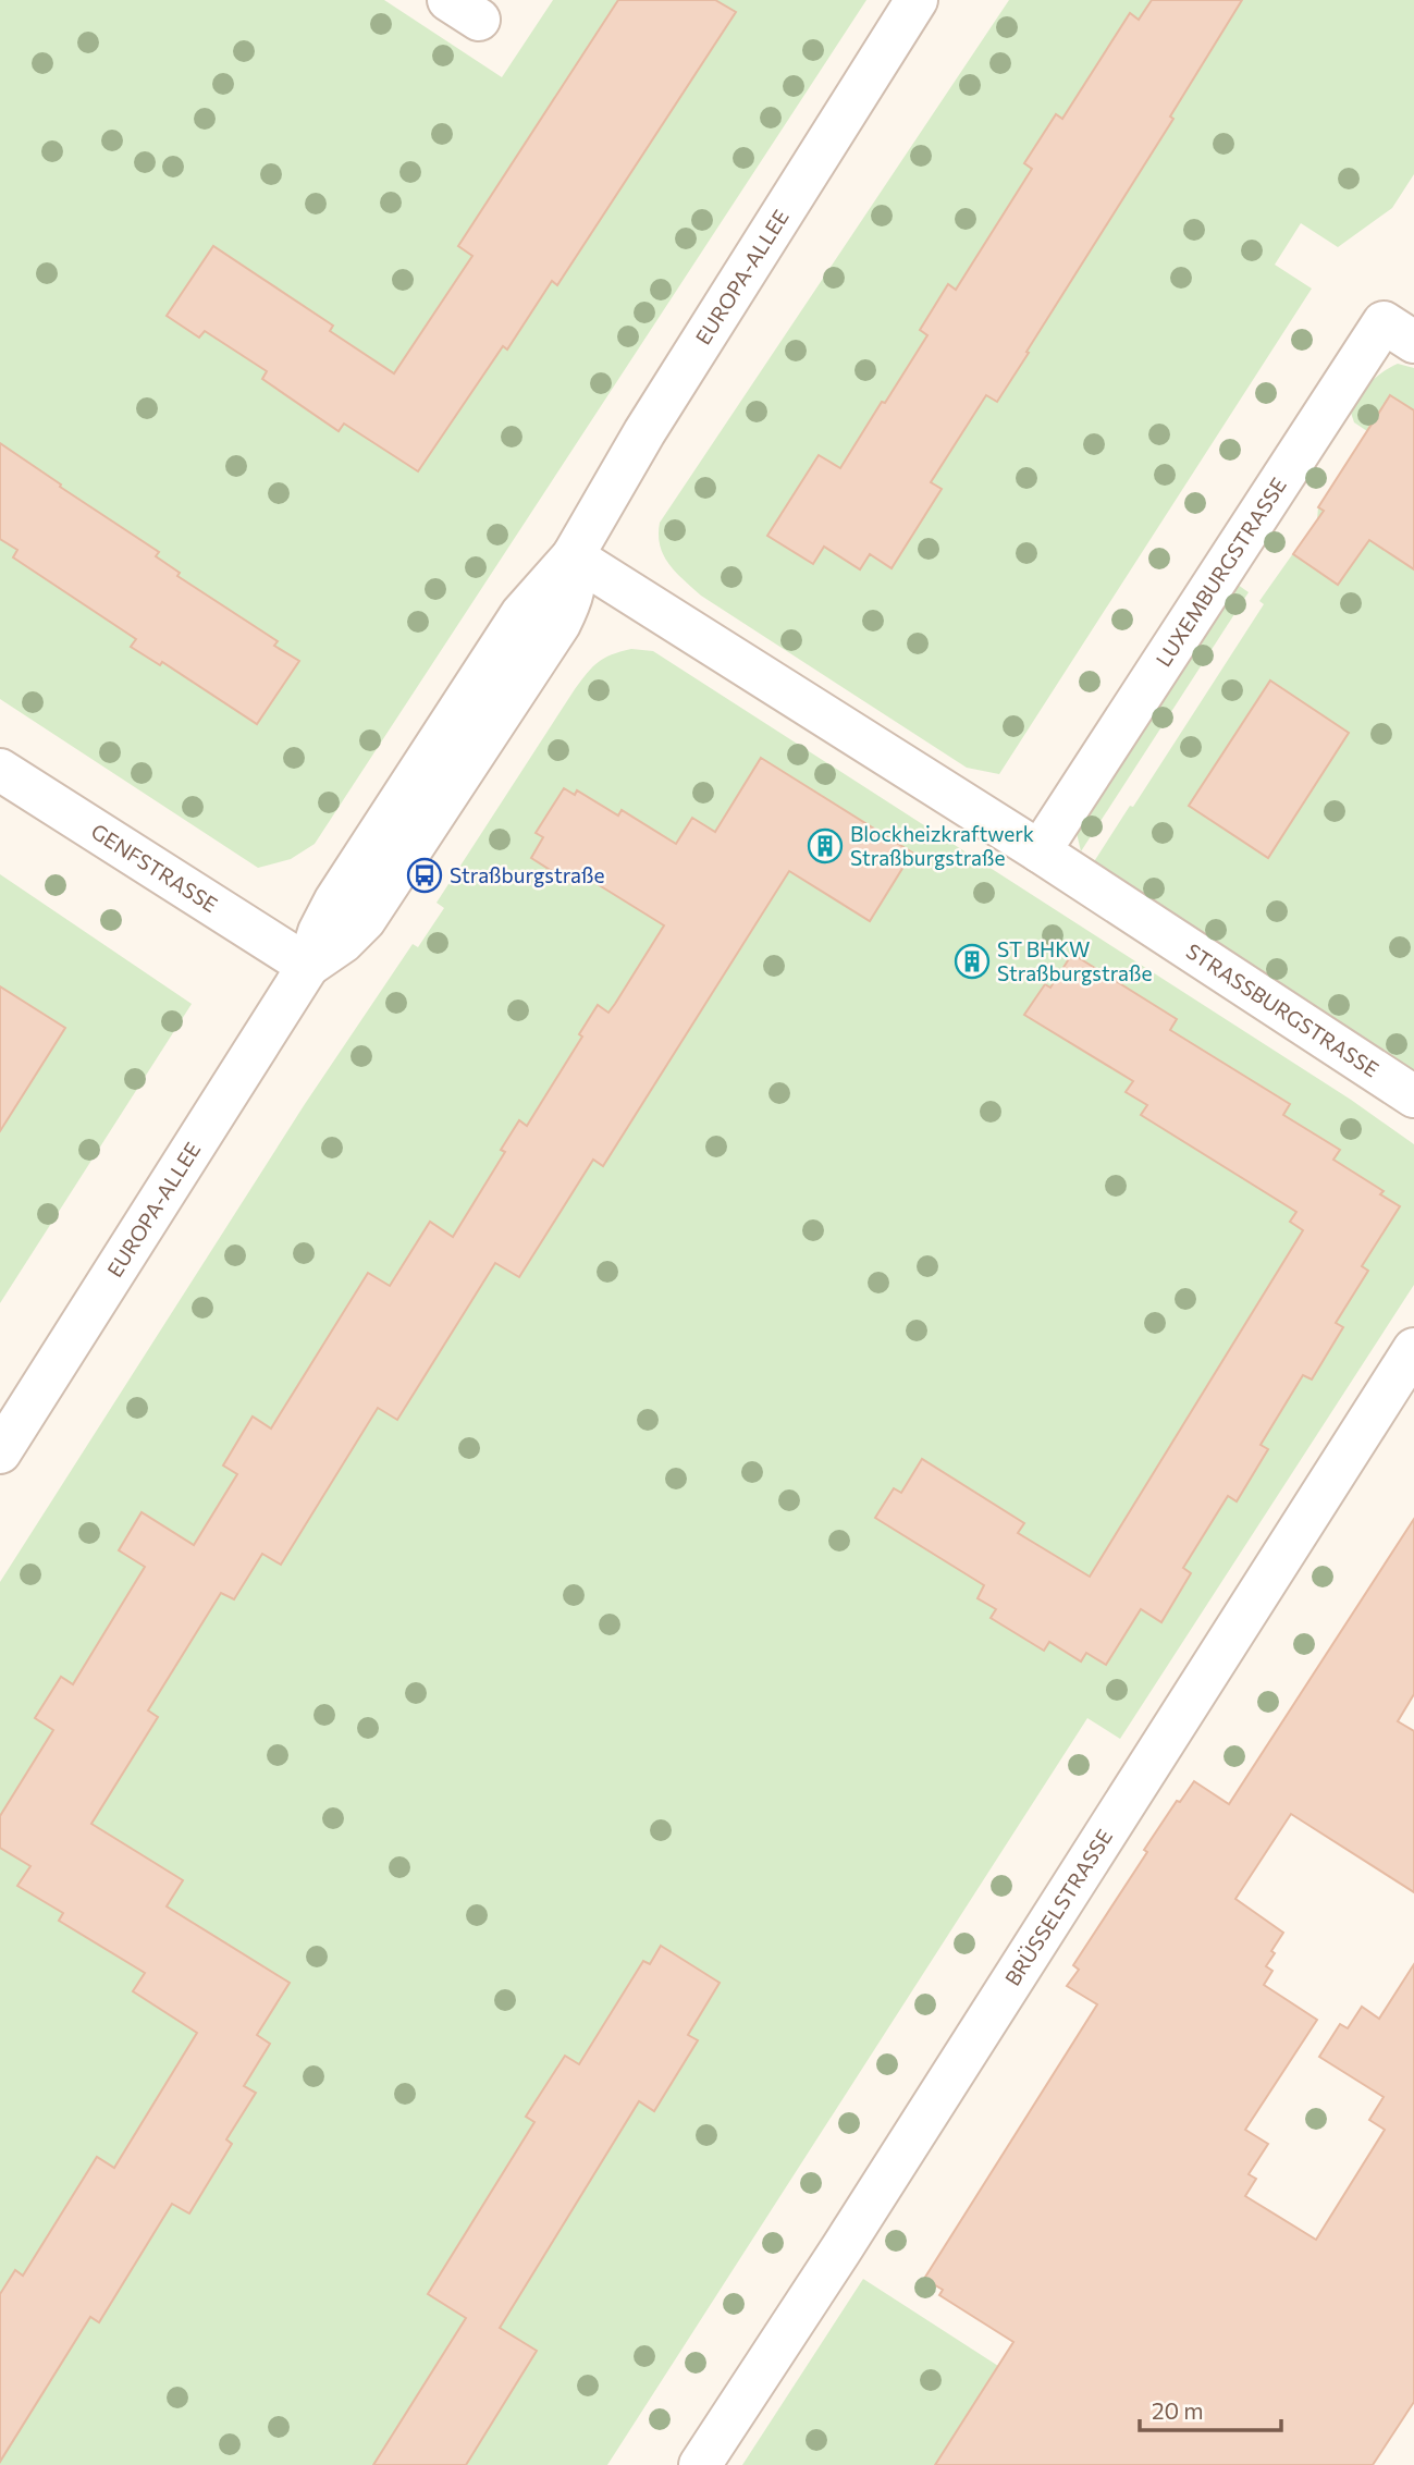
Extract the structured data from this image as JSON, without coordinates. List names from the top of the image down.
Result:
{
  "streets": {
    "street": [
      "EUROPA-ALLEE",
      "LUXEMBURGSTRASSE",
      "GENFSTRASSE",
      "STRASSBURGSTRASSE",
      "BRÜSSELSTRASSE"
    ]
  },
  "crossings": [
    ["EUROPA-ALLEE", "GENFSTRASSE"],
    ["EUROPA-ALLEE", "STRASSBURGSTRASSE"],
    ["LUXEMBURGSTRASSE", "STRASSBURGSTRASSE"]
  ],
  "places": {
    "building": ["Blockheizkraftwerk Straßburgstraße", "ST BHKW Straßburgstraße"],
    "bus stop": ["Straßburgstraße"]
  },
  "scale_bar": "20 m"
}
